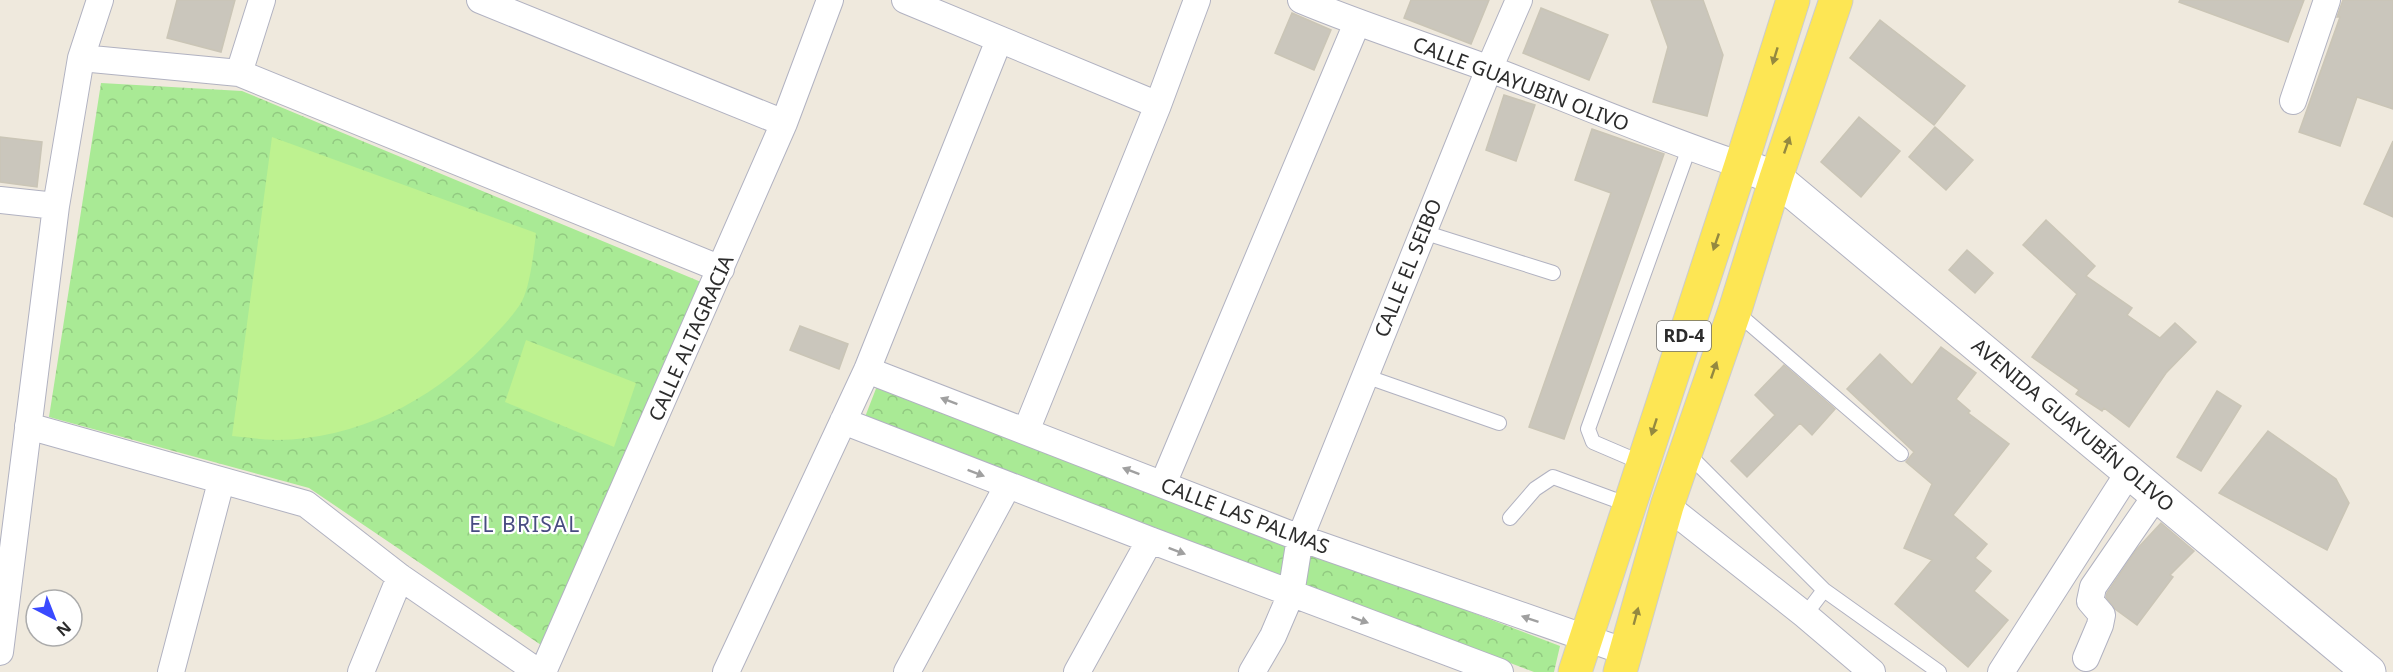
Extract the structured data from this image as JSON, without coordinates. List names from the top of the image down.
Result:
{
  "streets": {
    "main road": ["RD-4", "AVENIDA GUAYUBÍN OLIVO"],
    "street": [
      "CALLE GUAYUBIN OLIVO",
      "CALLE EL SEIBO",
      "CALLE ALTAGRACIA",
      "CALLE LAS PALMAS"
    ]
  },
  "crossings": [
    ["CALLE GUAYUBIN OLIVO", "CALLE EL SEIBO"],
    ["CALLE GUAYUBIN OLIVO", "RD-4"],
    ["CALLE GUAYUBIN OLIVO", "AVENIDA GUAYUBÍN OLIVO"],
    ["CALLE EL SEIBO", "CALLE LAS PALMAS"],
    ["RD-4", "AVENIDA GUAYUBÍN OLIVO"],
    ["RD-4", "CALLE LAS PALMAS"]
  ],
  "districts": ["EL BRISAL"],
  "north": "bottom right"
}
